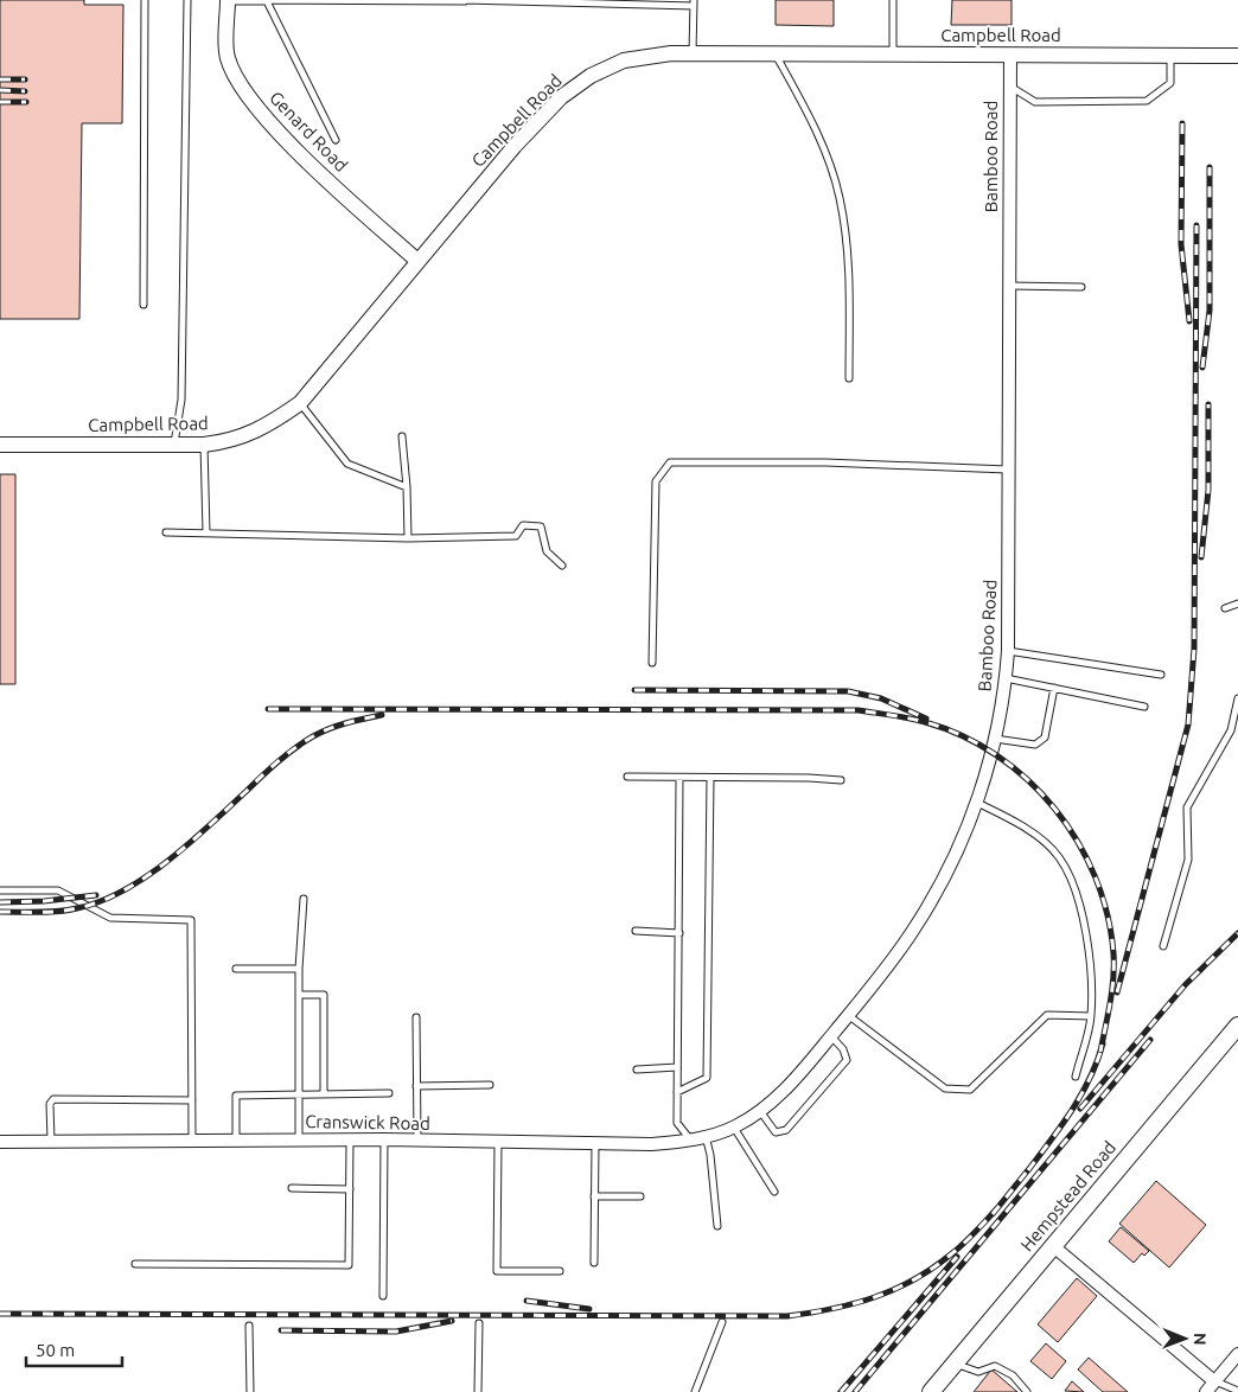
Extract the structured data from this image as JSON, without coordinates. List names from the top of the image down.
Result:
{
  "streets": {
    "main road": ["Hempstead Road"],
    "street": [
      "Campbell Road",
      "Genard Road",
      "Bamboo Road",
      "Cranswick Road"
    ]
  },
  "crossings": [
    ["Campbell Road", "Genard Road"],
    ["Campbell Road", "Bamboo Road"],
    ["Bamboo Road", "Cranswick Road"]
  ],
  "scale_bar": "50 m",
  "north": "right"
}
